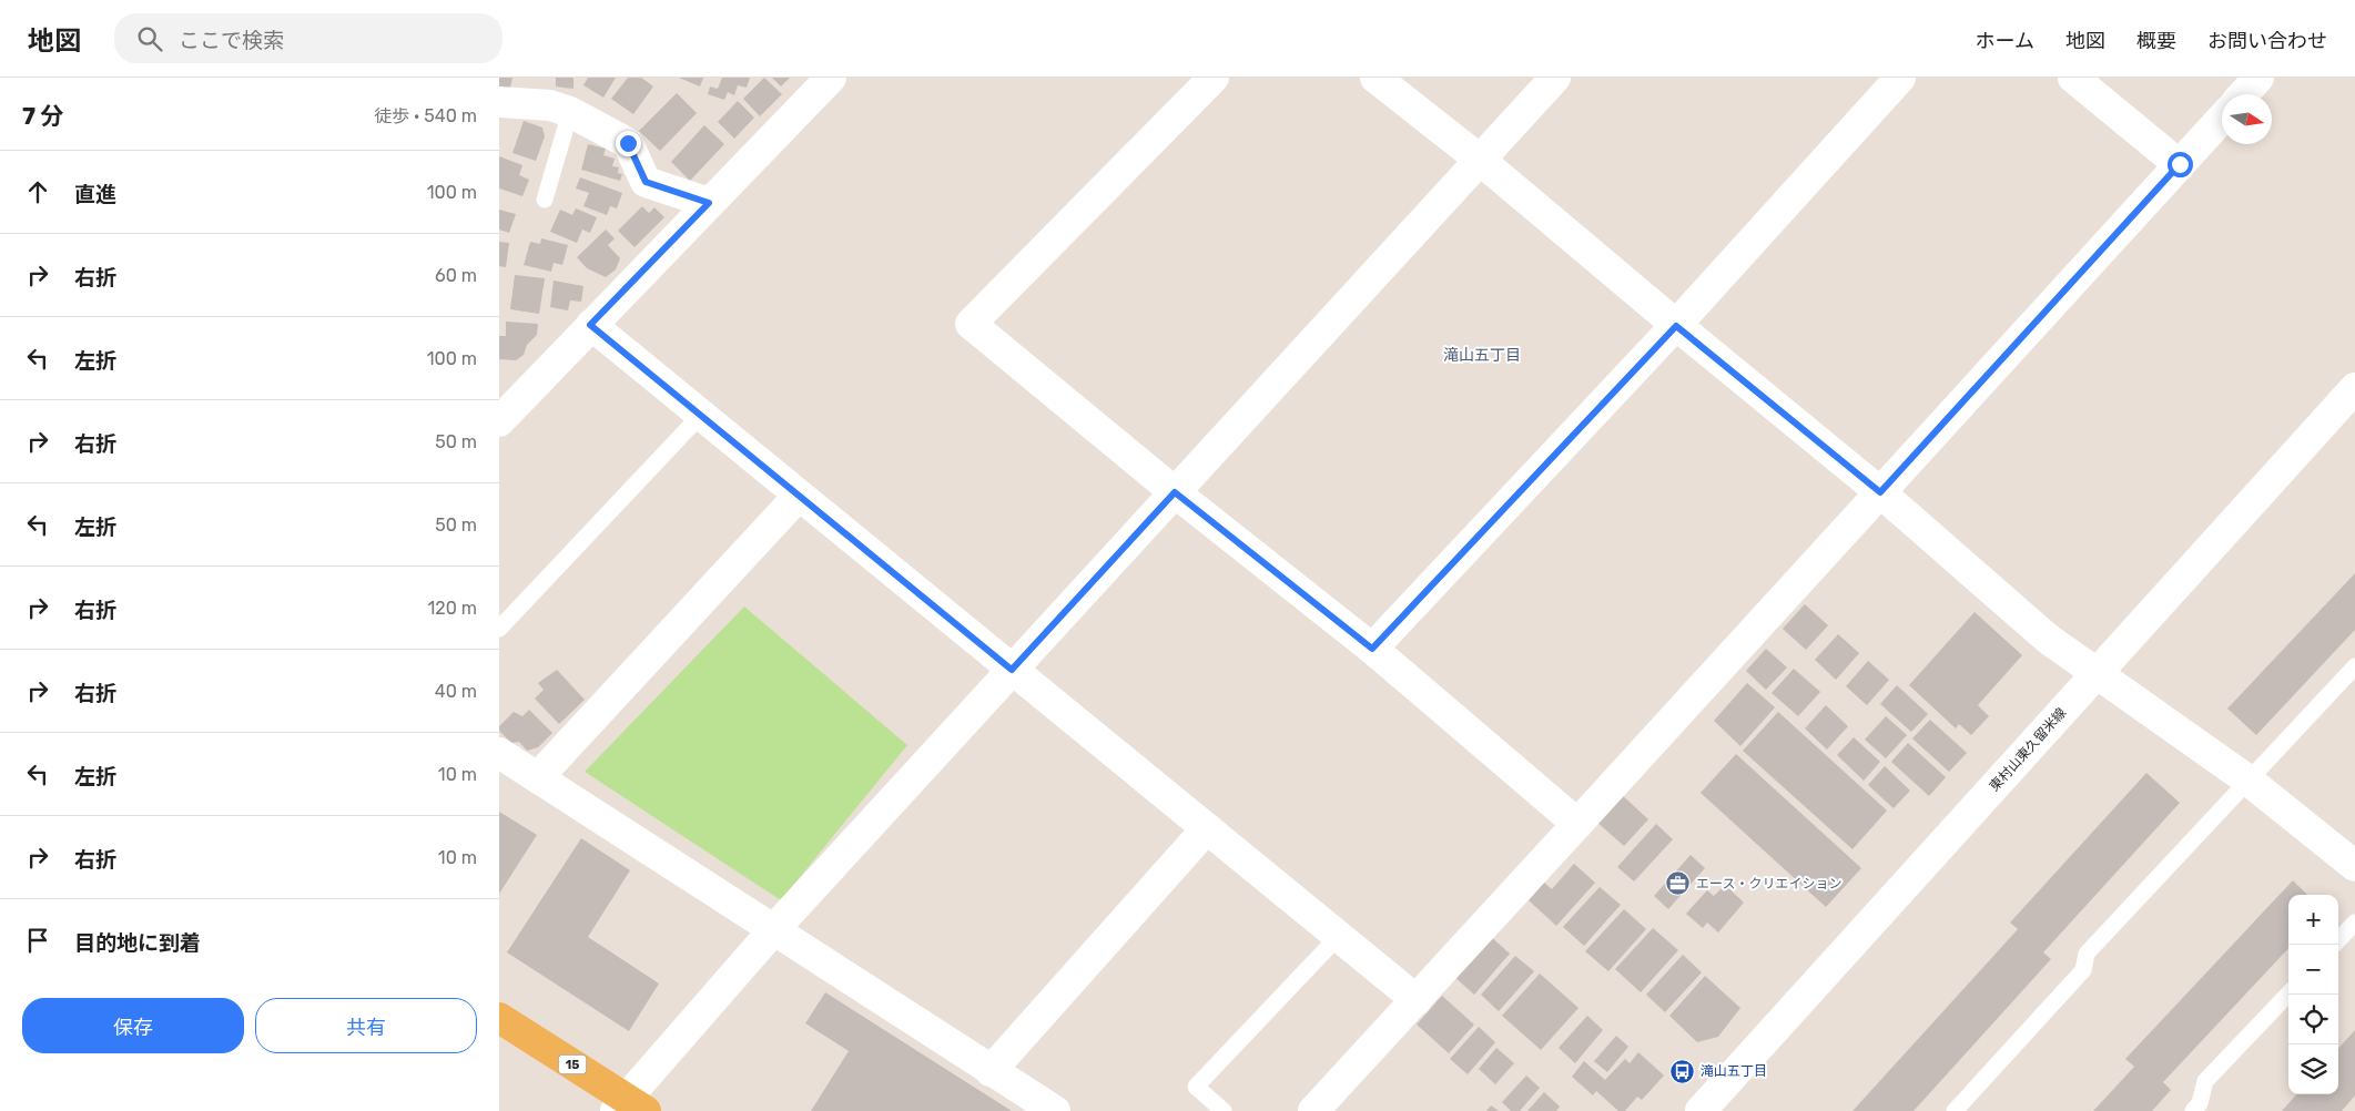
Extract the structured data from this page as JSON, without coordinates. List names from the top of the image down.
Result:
{
  "streets": {
    "main road": ["15"],
    "street": ["東村山東久留米線"]
  },
  "districts": ["滝山五丁目"],
  "places": {
    "office": ["エース・クリエイション"],
    "bus stop": ["滝山五丁目"]
  },
  "north": "right",
  "page": {
    "header": "地図",
    "search": "ここで検索",
    "nav": [
      "ホーム",
      "地図",
      "概要",
      "お問い合わせ"
    ],
    "heading": ["7 分", "徒歩 · 540 m"],
    "list": [
      ["直進", "100 m"],
      ["右折", "60 m"],
      ["左折", "100 m"],
      ["右折", "50 m"],
      ["左折", "50 m"],
      ["右折", "120 m"],
      ["右折", "40 m"],
      ["左折", "10 m"],
      ["右折", "10 m"],
      "目的地に到着"
    ],
    "map_buttons": ["+", "−"],
    "buttons": ["保存", "共有"]
  }
}
